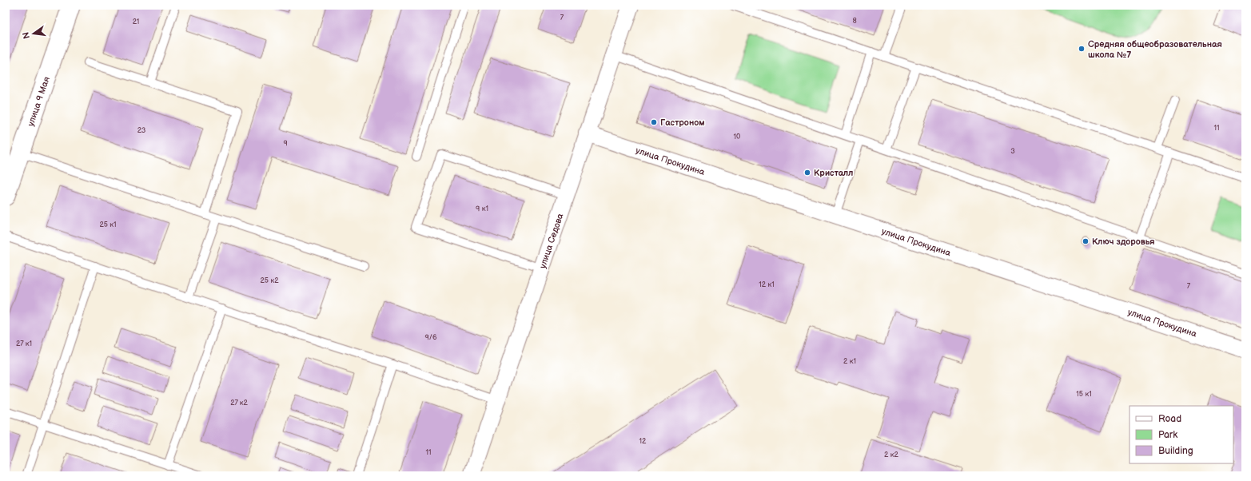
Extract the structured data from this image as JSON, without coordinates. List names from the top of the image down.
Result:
{
  "streets": {
    "main road": ["улица 9 Мая"],
    "street": ["улица Прокудина", "улица Седова"]
  },
  "crossings": [
    ["улица Прокудина", "улица Седова"]
  ],
  "places": [
    "Средняя общеобразовательная школа №7",
    "Гастроном",
    "Кристалл",
    "Ключ здоровья"
  ],
  "house_numbers": [
    "7",
    "8",
    "21",
    "11",
    "23",
    "10",
    "9",
    "3",
    "9 к1",
    "25 к1",
    "25 к2",
    "12 к1",
    "7",
    "9/6",
    "27 к1",
    "2 к1",
    "15 к1",
    "27 к2",
    "12",
    "11",
    "2 к2"
  ],
  "legend": ["Road", "Park", "Building"],
  "north": "left"
}
